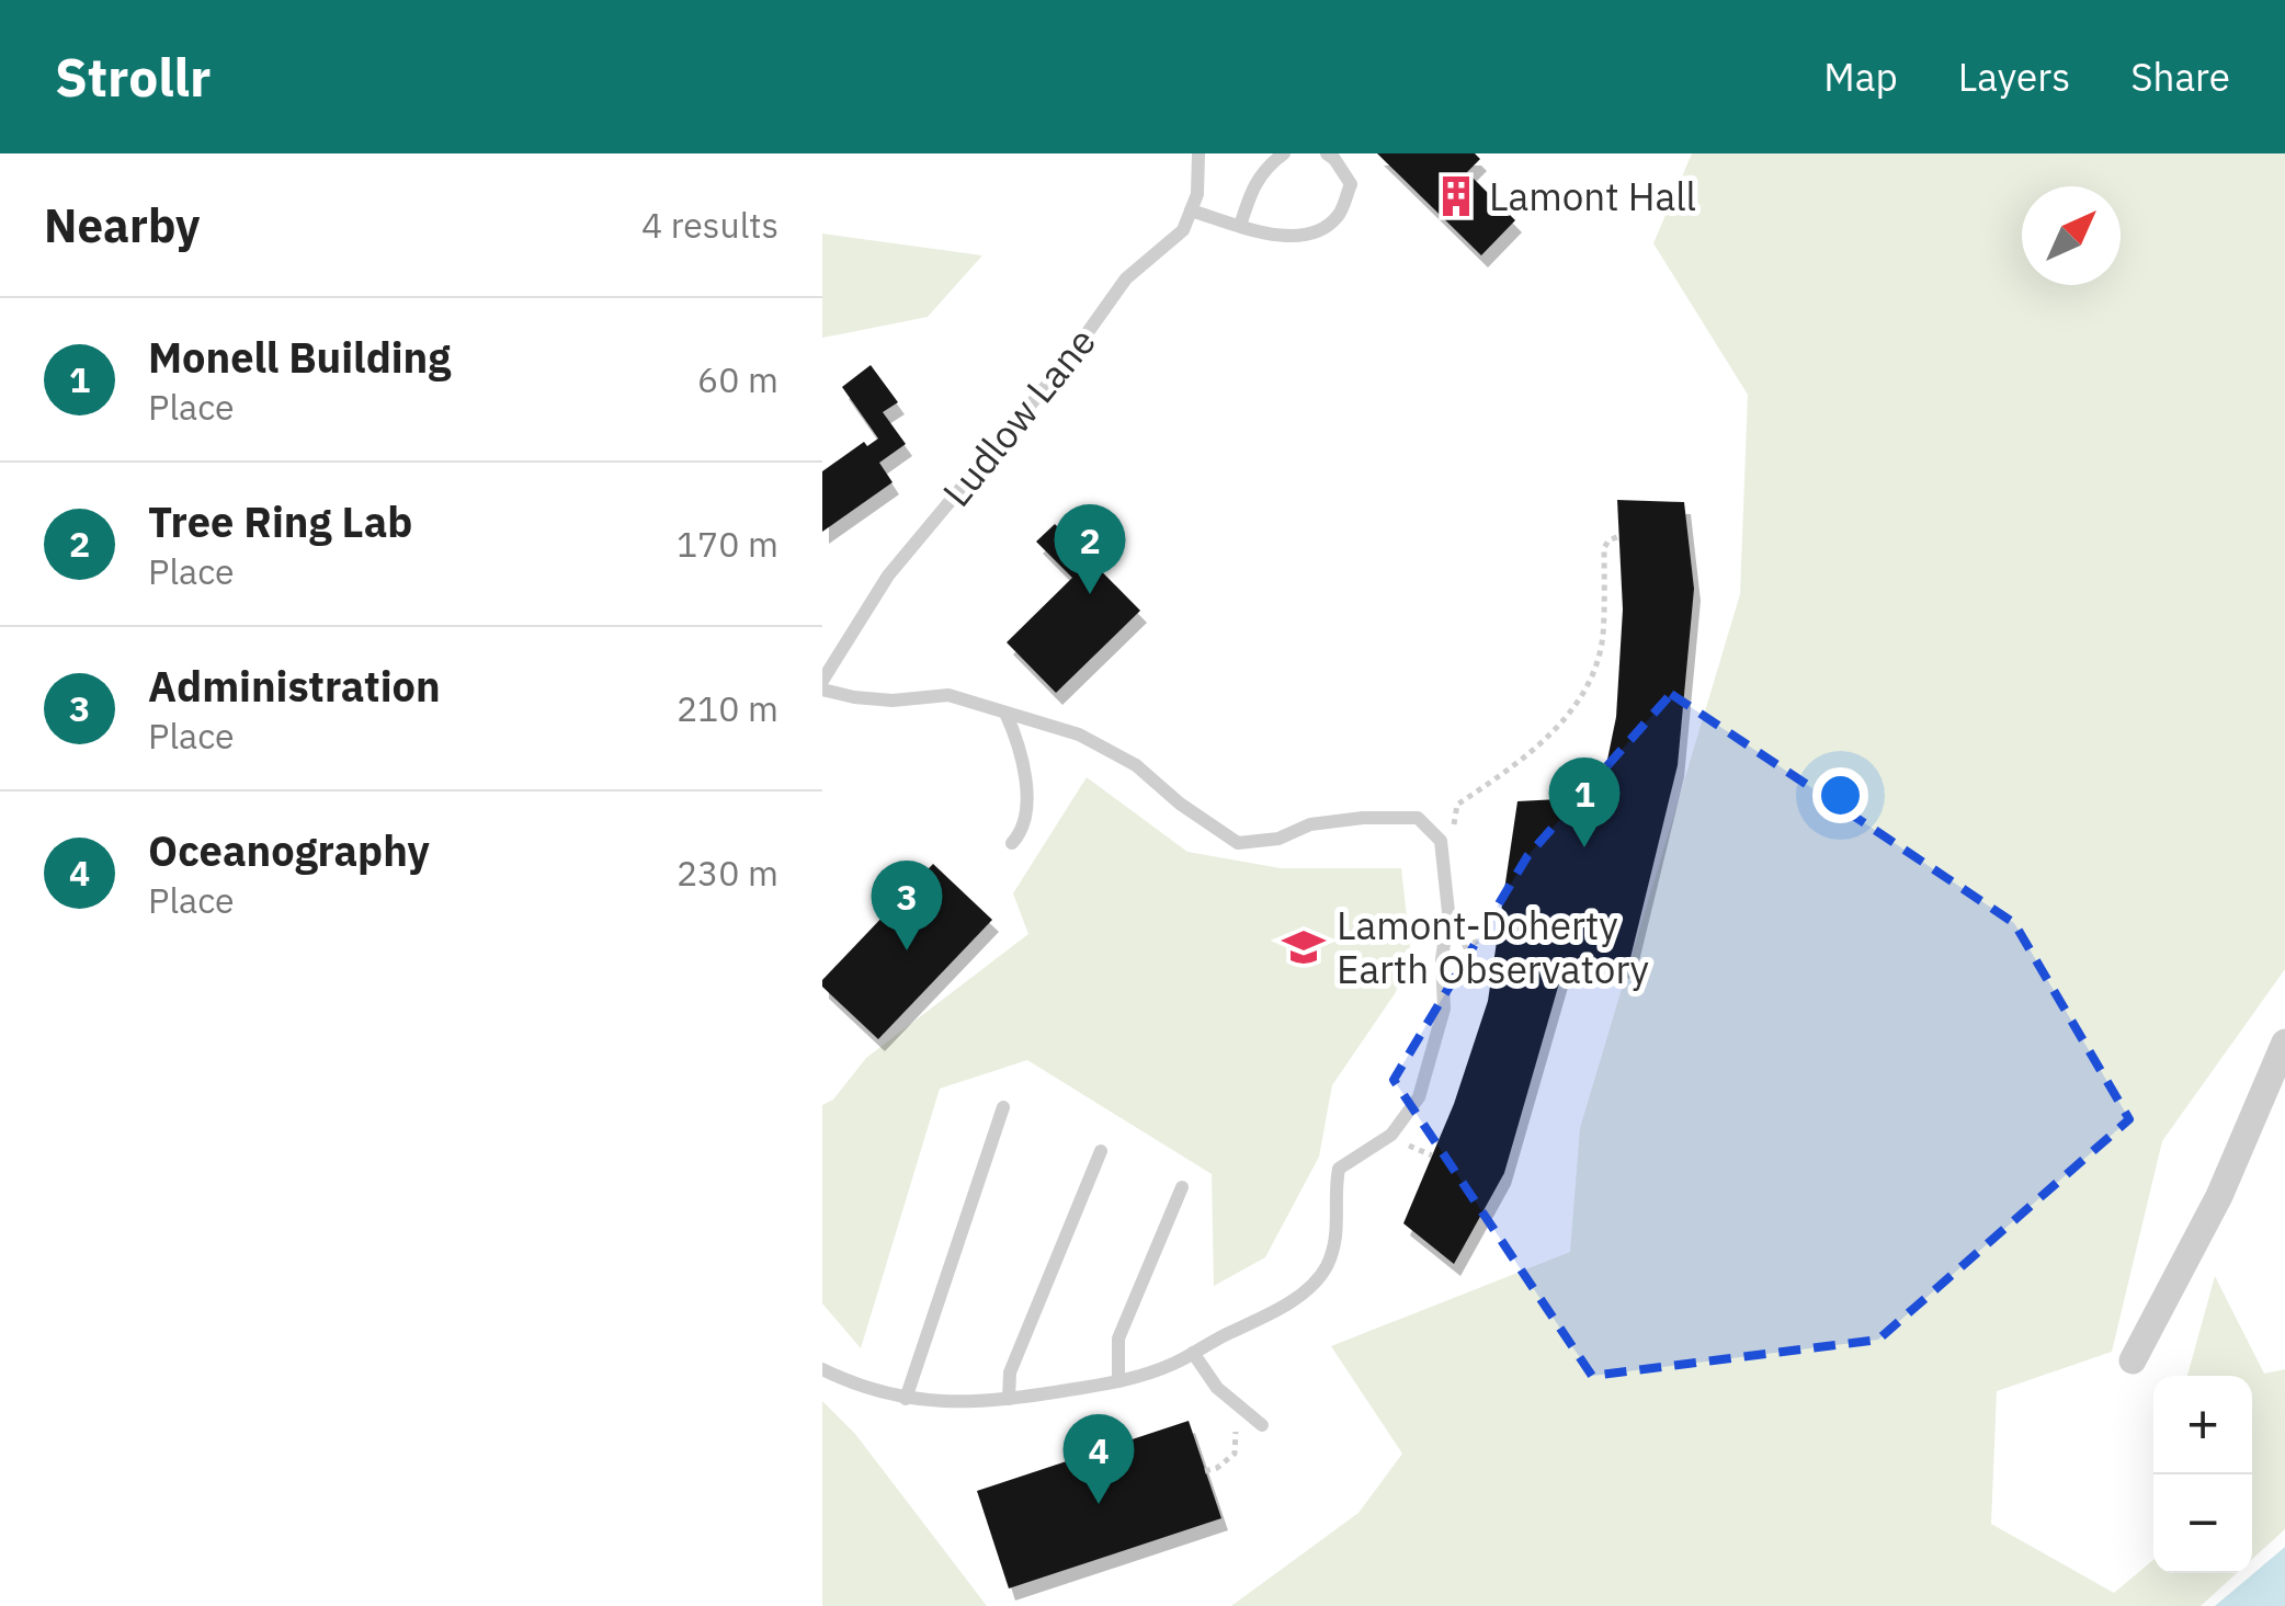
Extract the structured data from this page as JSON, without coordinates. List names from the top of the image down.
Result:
{
  "streets": {
    "lane": ["Ludlow Lane"]
  },
  "places": {
    "building": ["Lamont Hall"],
    "school or university": ["Lamont-Doherty Earth Observatory"]
  },
  "north": "top right",
  "page": {
    "header": "Strollr",
    "nav": ["Map", "Layers", "Share"],
    "heading": ["Nearby", "4 results"],
    "list": [
      {
        "mark": "1",
        "name": "Monell Building",
        "note": "Place",
        "value": "60 m"
      },
      {
        "mark": "2",
        "name": "Tree Ring Lab",
        "note": "Place",
        "value": "170 m"
      },
      {
        "mark": "3",
        "name": "Administration",
        "note": "Place",
        "value": "210 m"
      },
      {
        "mark": "4",
        "name": "Oceanography",
        "note": "Place",
        "value": "230 m"
      }
    ],
    "pins": [
      "2",
      "1",
      "3",
      "4"
    ],
    "map_buttons": ["+", "−"]
  }
}
